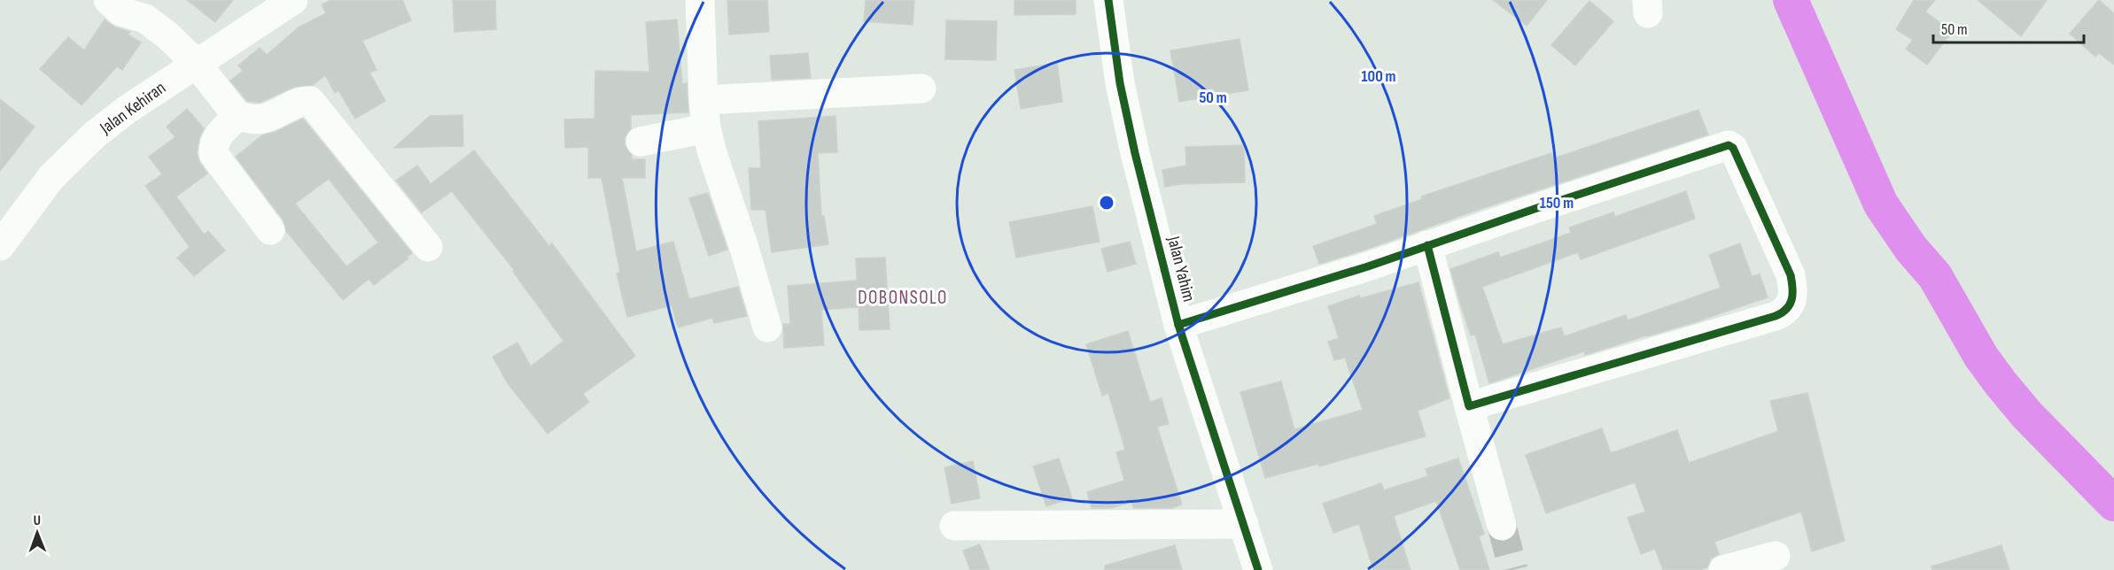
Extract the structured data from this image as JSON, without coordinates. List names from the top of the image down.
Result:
{
  "streets": {
    "street": ["Jalan Kehiran", "Jalan Yahim"]
  },
  "districts": ["DOBONSOLO"],
  "scale_bar": "50 m",
  "north": "top",
  "rings": ["100 m", "50 m", "150 m"]
}
